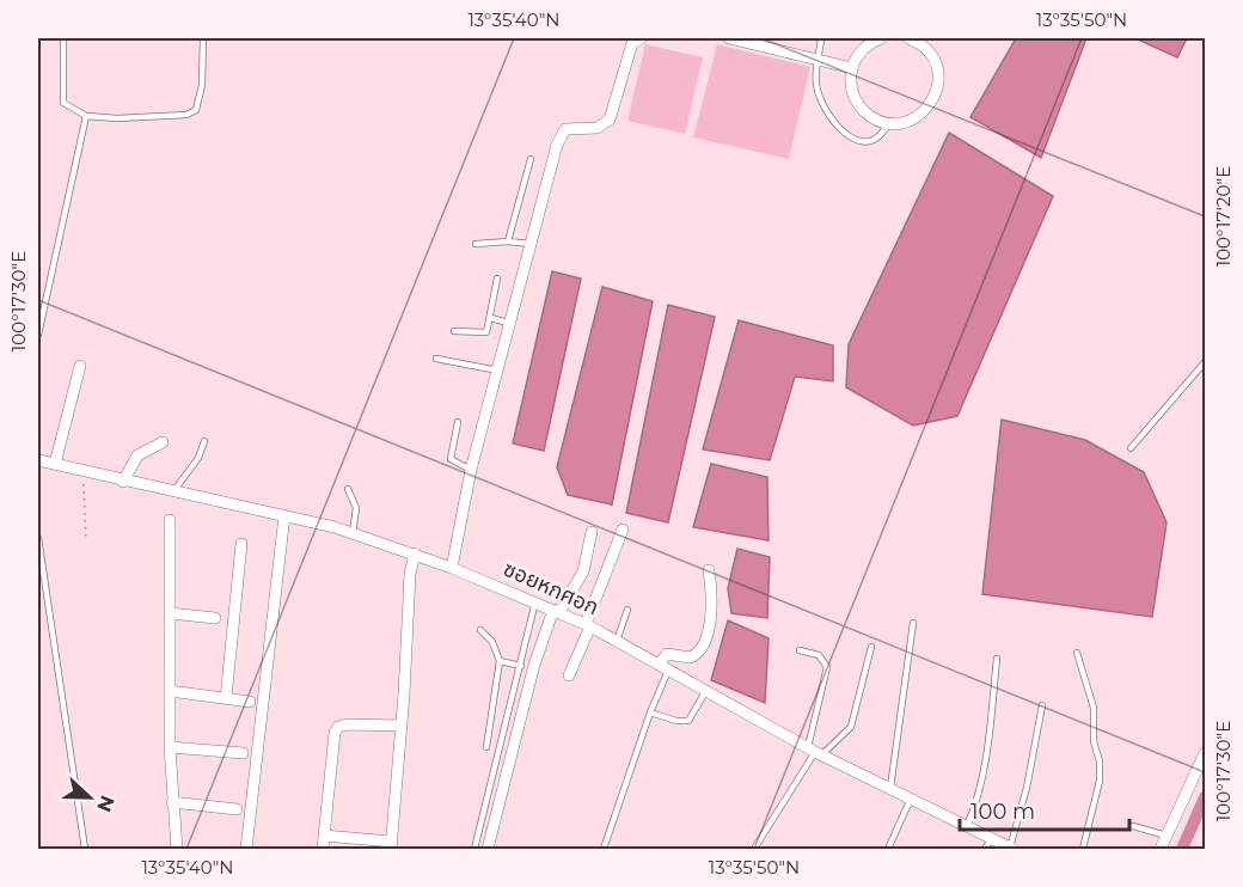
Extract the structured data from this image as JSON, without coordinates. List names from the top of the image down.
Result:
{
  "streets": {
    "street": ["ซอยหกศอก"]
  },
  "scale_bar": "100 m",
  "north": "right",
  "coordinates": [
    "13°35'40\"N",
    "13°35'50\"N",
    "100°17'20\"E",
    "100°17'30\"E"
  ]
}
